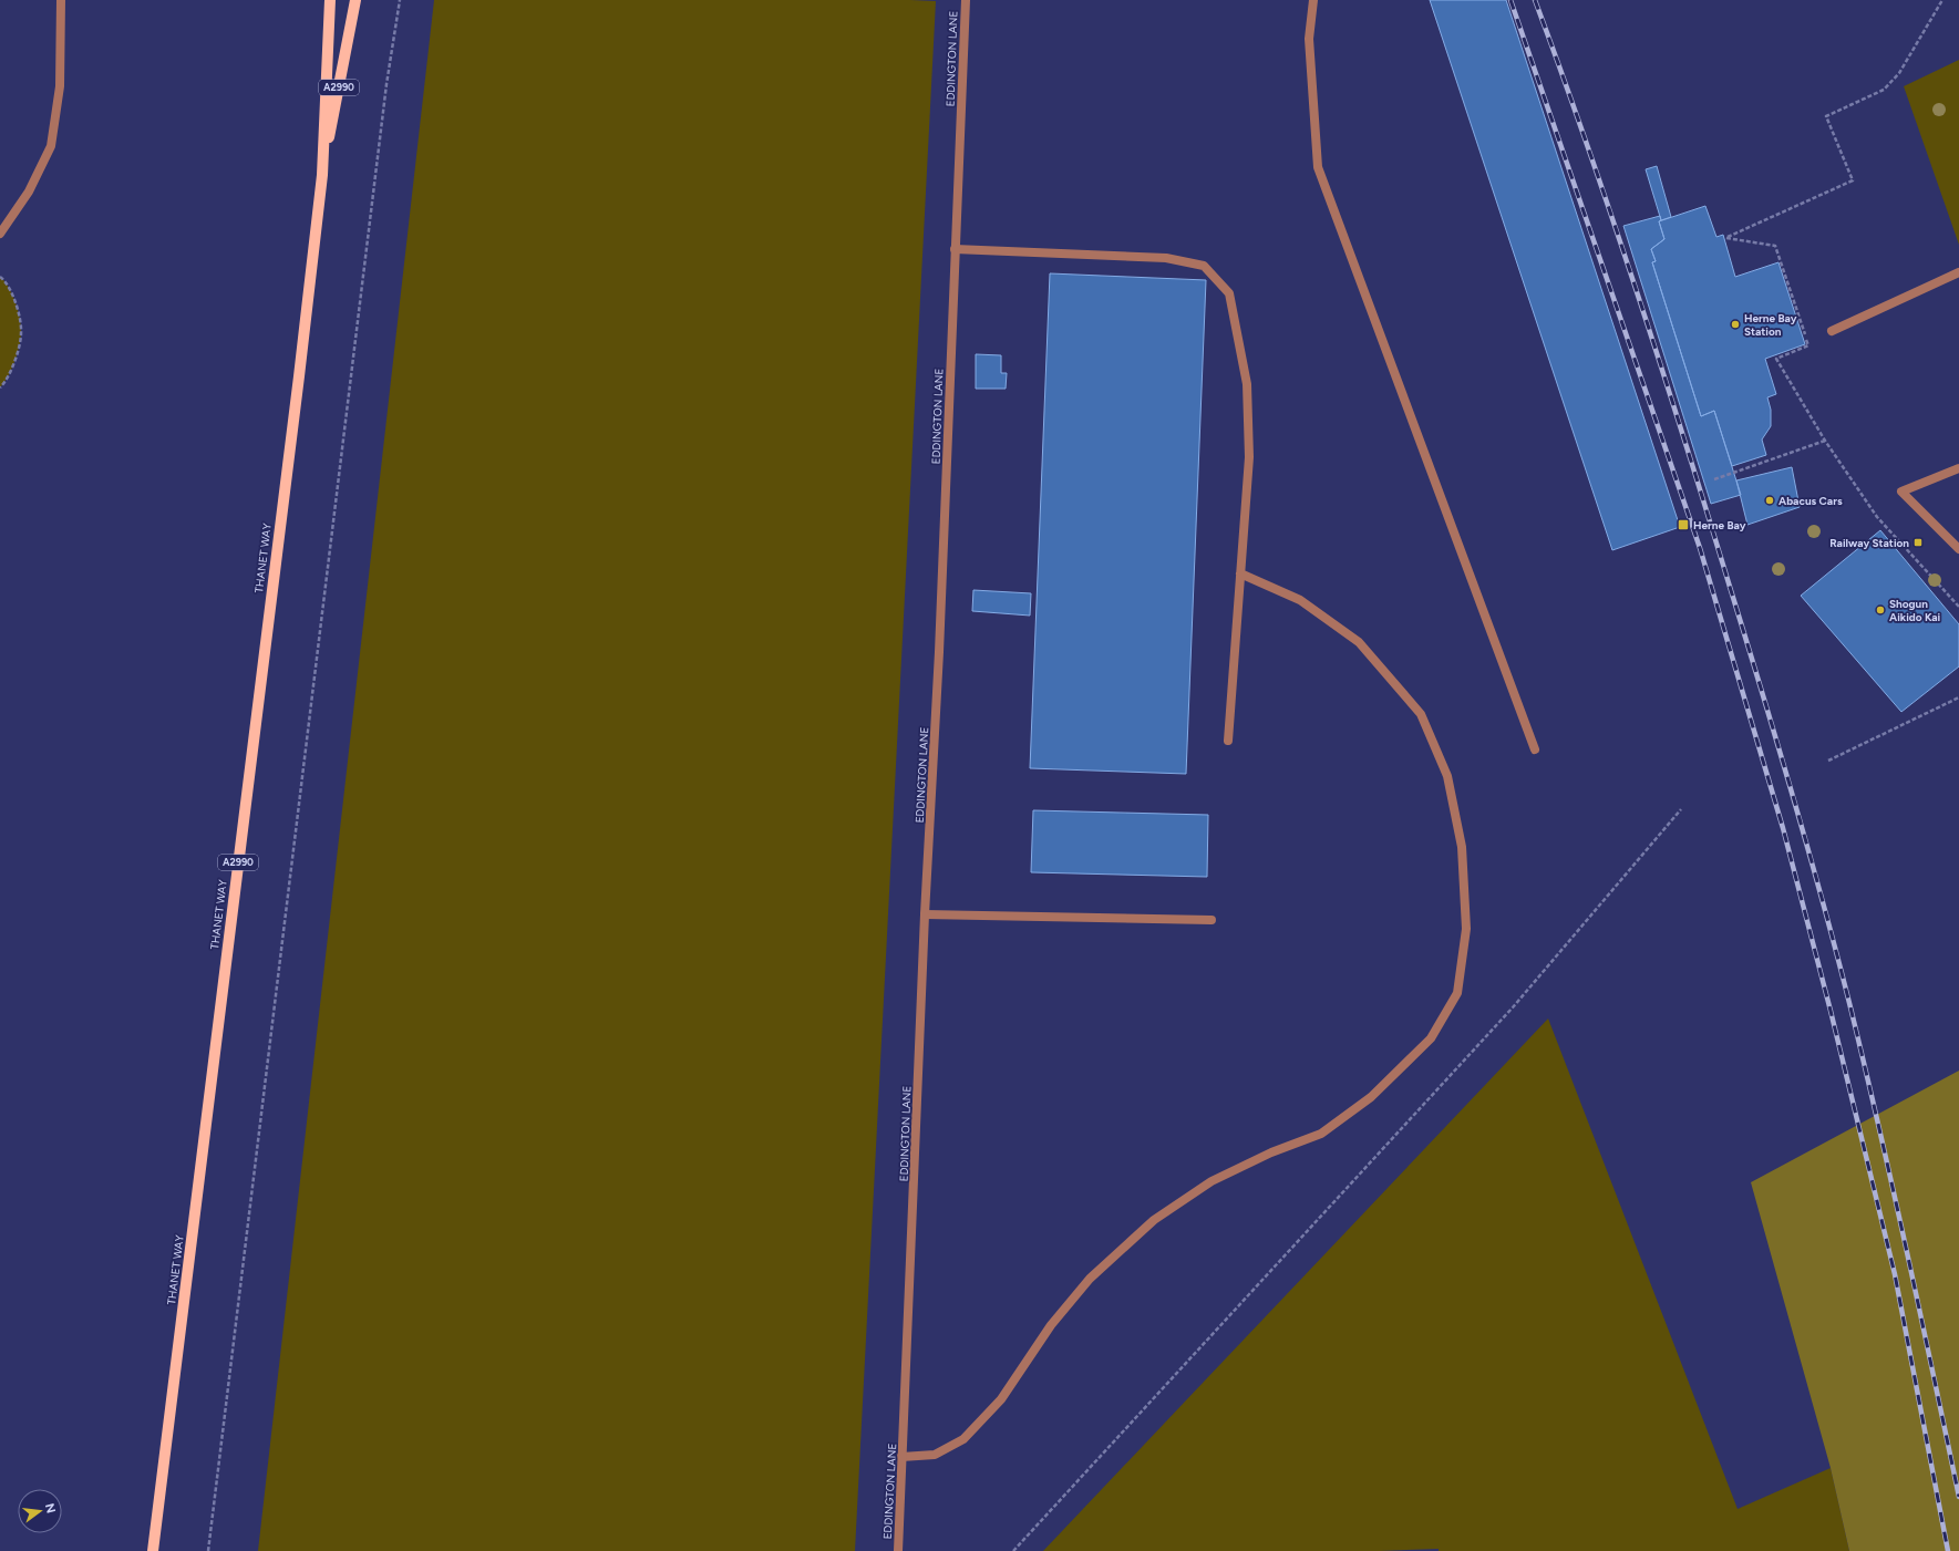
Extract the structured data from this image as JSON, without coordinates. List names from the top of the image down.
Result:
{
  "streets": {
    "main road": ["A2990", "THANET WAY"],
    "street": ["EDDINGTON LANE"]
  },
  "places": {
    "other": ["Herne Bay Station", "Abacus Cars", "Shogun Aikido Kai"],
    "transit": ["Herne Bay", "Railway Station"]
  },
  "north": "right"
}
